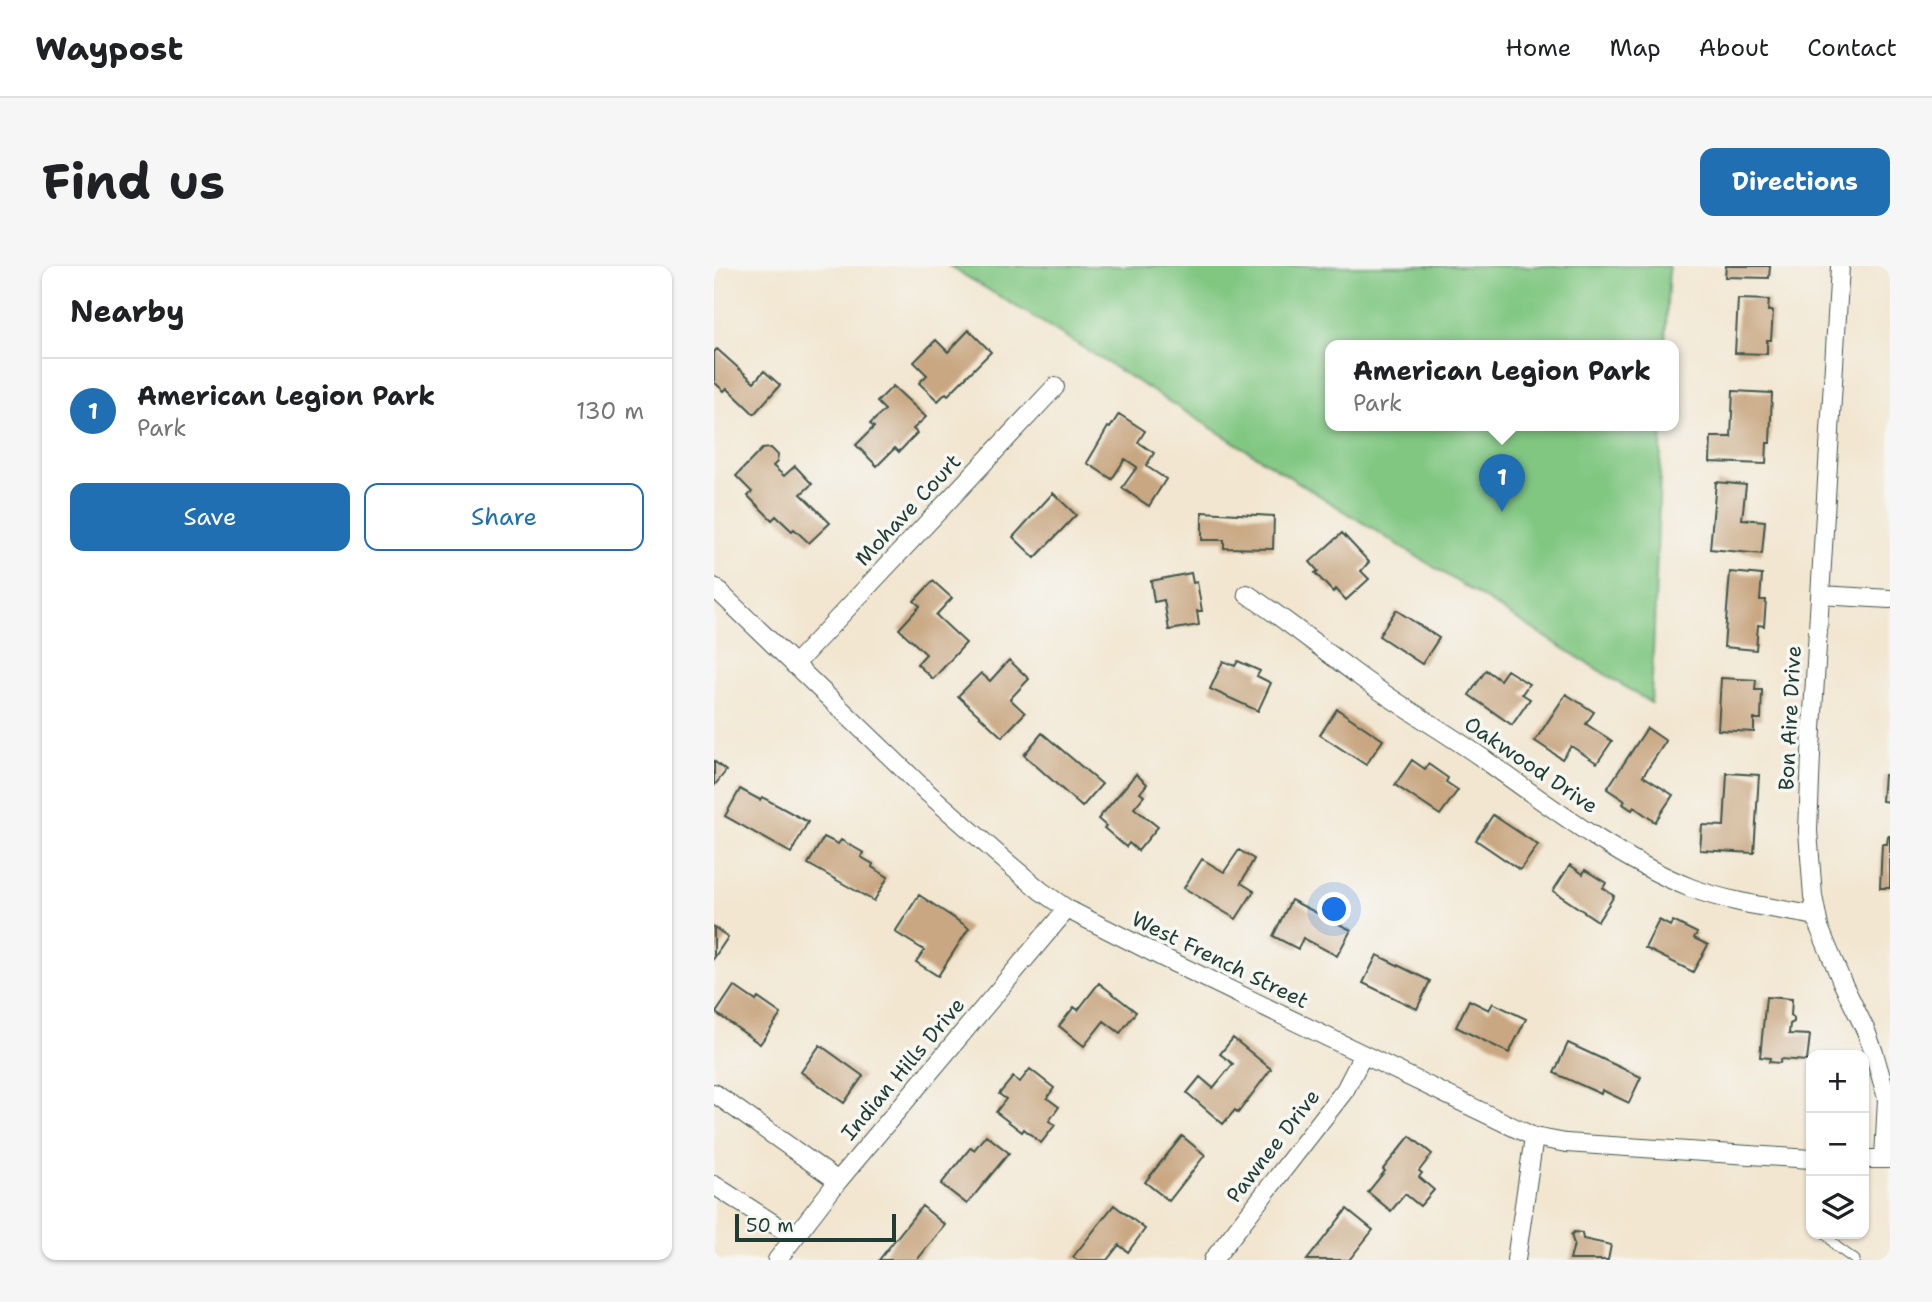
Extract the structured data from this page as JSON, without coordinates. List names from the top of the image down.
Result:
{
  "streets": {
    "street": [
      "Mohave Court",
      "Bon Aire Drive",
      "Oakwood Drive",
      "West French Street",
      "Indian Hills Drive",
      "Pawnee Drive"
    ]
  },
  "crossings": [
    ["Mohave Court", "West French Street"],
    ["Bon Aire Drive", "Oakwood Drive"],
    ["West French Street", "Indian Hills Drive"],
    ["West French Street", "Pawnee Drive"]
  ],
  "scale_bar": "50 m",
  "page": {
    "header": "Waypost",
    "nav": [
      "Home",
      "Map",
      "About",
      "Contact"
    ],
    "buttons": [
      "Directions",
      ["Save", "Share"]
    ],
    "title": "Find us",
    "heading": "Nearby",
    "popup": ["American Legion Park", "Park"],
    "list": [
      {
        "mark": "1",
        "name": "American Legion Park",
        "note": "Park",
        "value": "130 m"
      }
    ],
    "pins": "1",
    "map_buttons": ["+", "−"],
    "scale": "50 m"
  }
}
